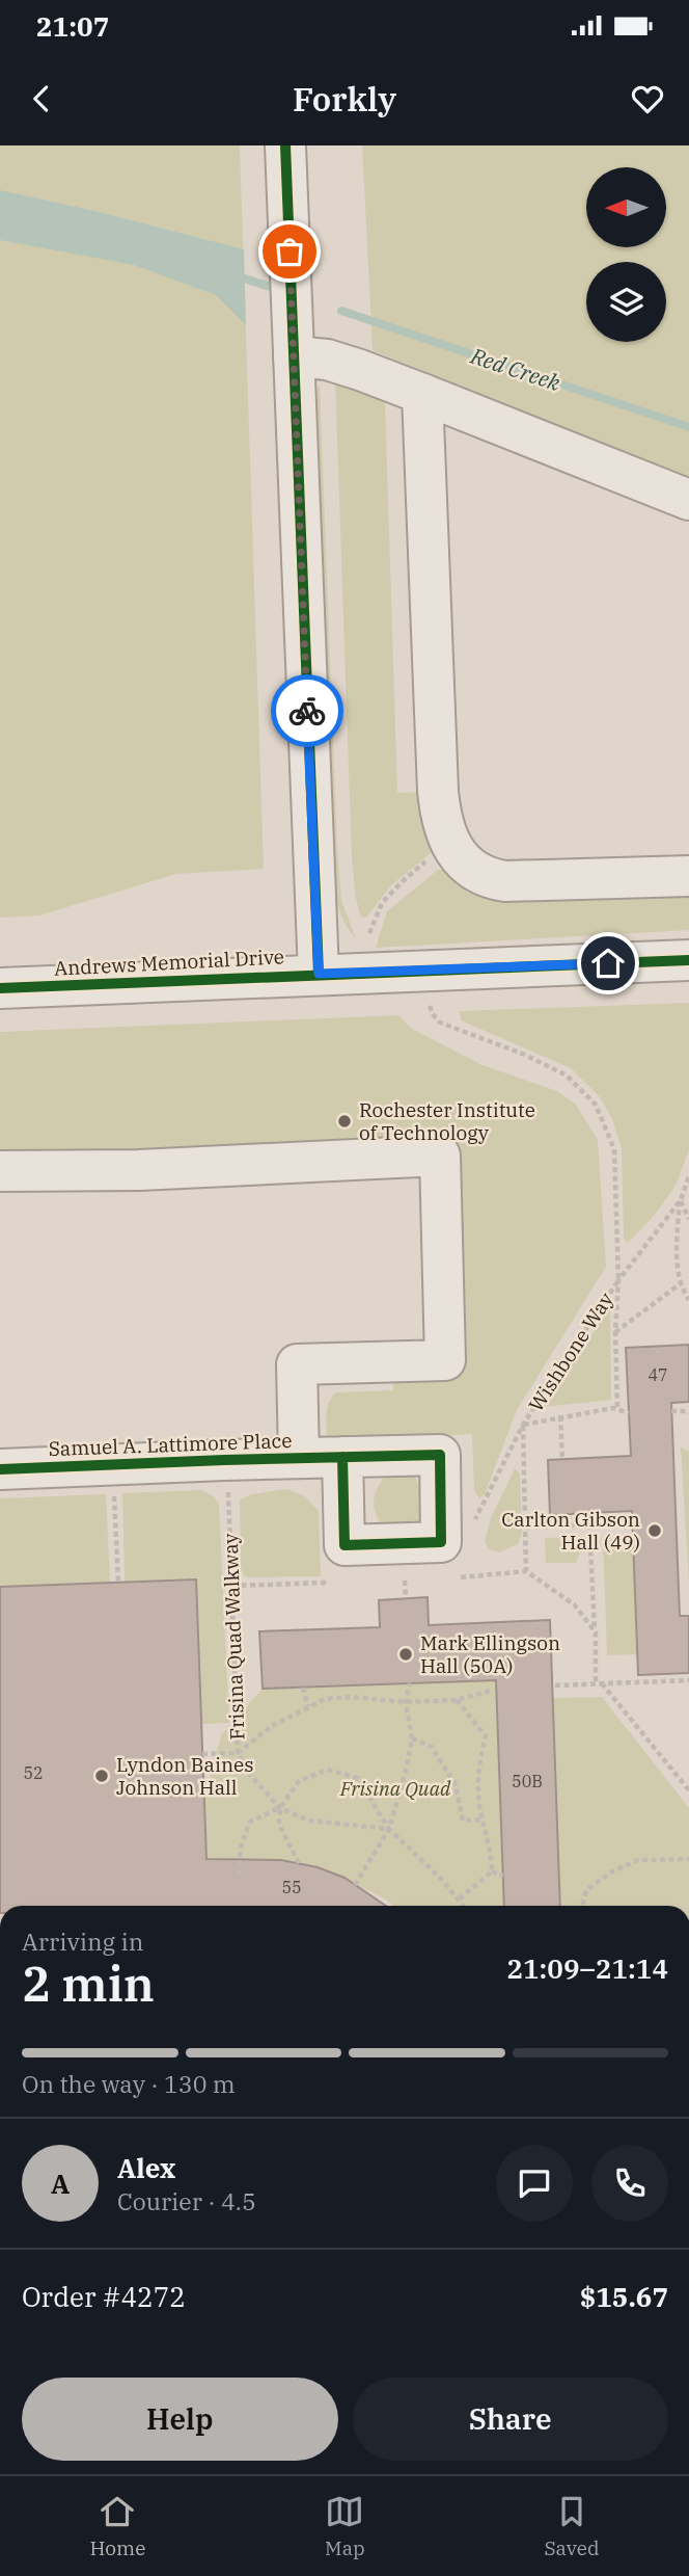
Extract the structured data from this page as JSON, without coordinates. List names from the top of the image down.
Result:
{
  "streets": {
    "street": ["Andrews Memorial Drive", "Samuel A. Lattimore Place"],
    "path": ["Wishbone Way", "Frisina Quad Walkway"]
  },
  "water": ["Red Creek"],
  "parks": ["Frisina Quad"],
  "places": [
    "Rochester Institute of Technology",
    "Carlton Gibson Hall (49)",
    "Mark Ellingson Hall (50A)",
    "Lyndon Baines Johnson Hall"
  ],
  "house_numbers": [
    "47",
    "52",
    "50B",
    "55"
  ],
  "north": "left",
  "page": {
    "status": "21:07",
    "header": "Forkly",
    "heading": ["2 min", "Arriving in", "21:09–21:14"],
    "panel": [
      "Alex",
      "Courier · 4.5",
      "Order #4272",
      "$15.67"
    ],
    "bar": "On the way · 130 m",
    "round": "A",
    "buttons": ["Help", "Share"],
    "tabs": ["Home", "Map", "Saved"]
  }
}
